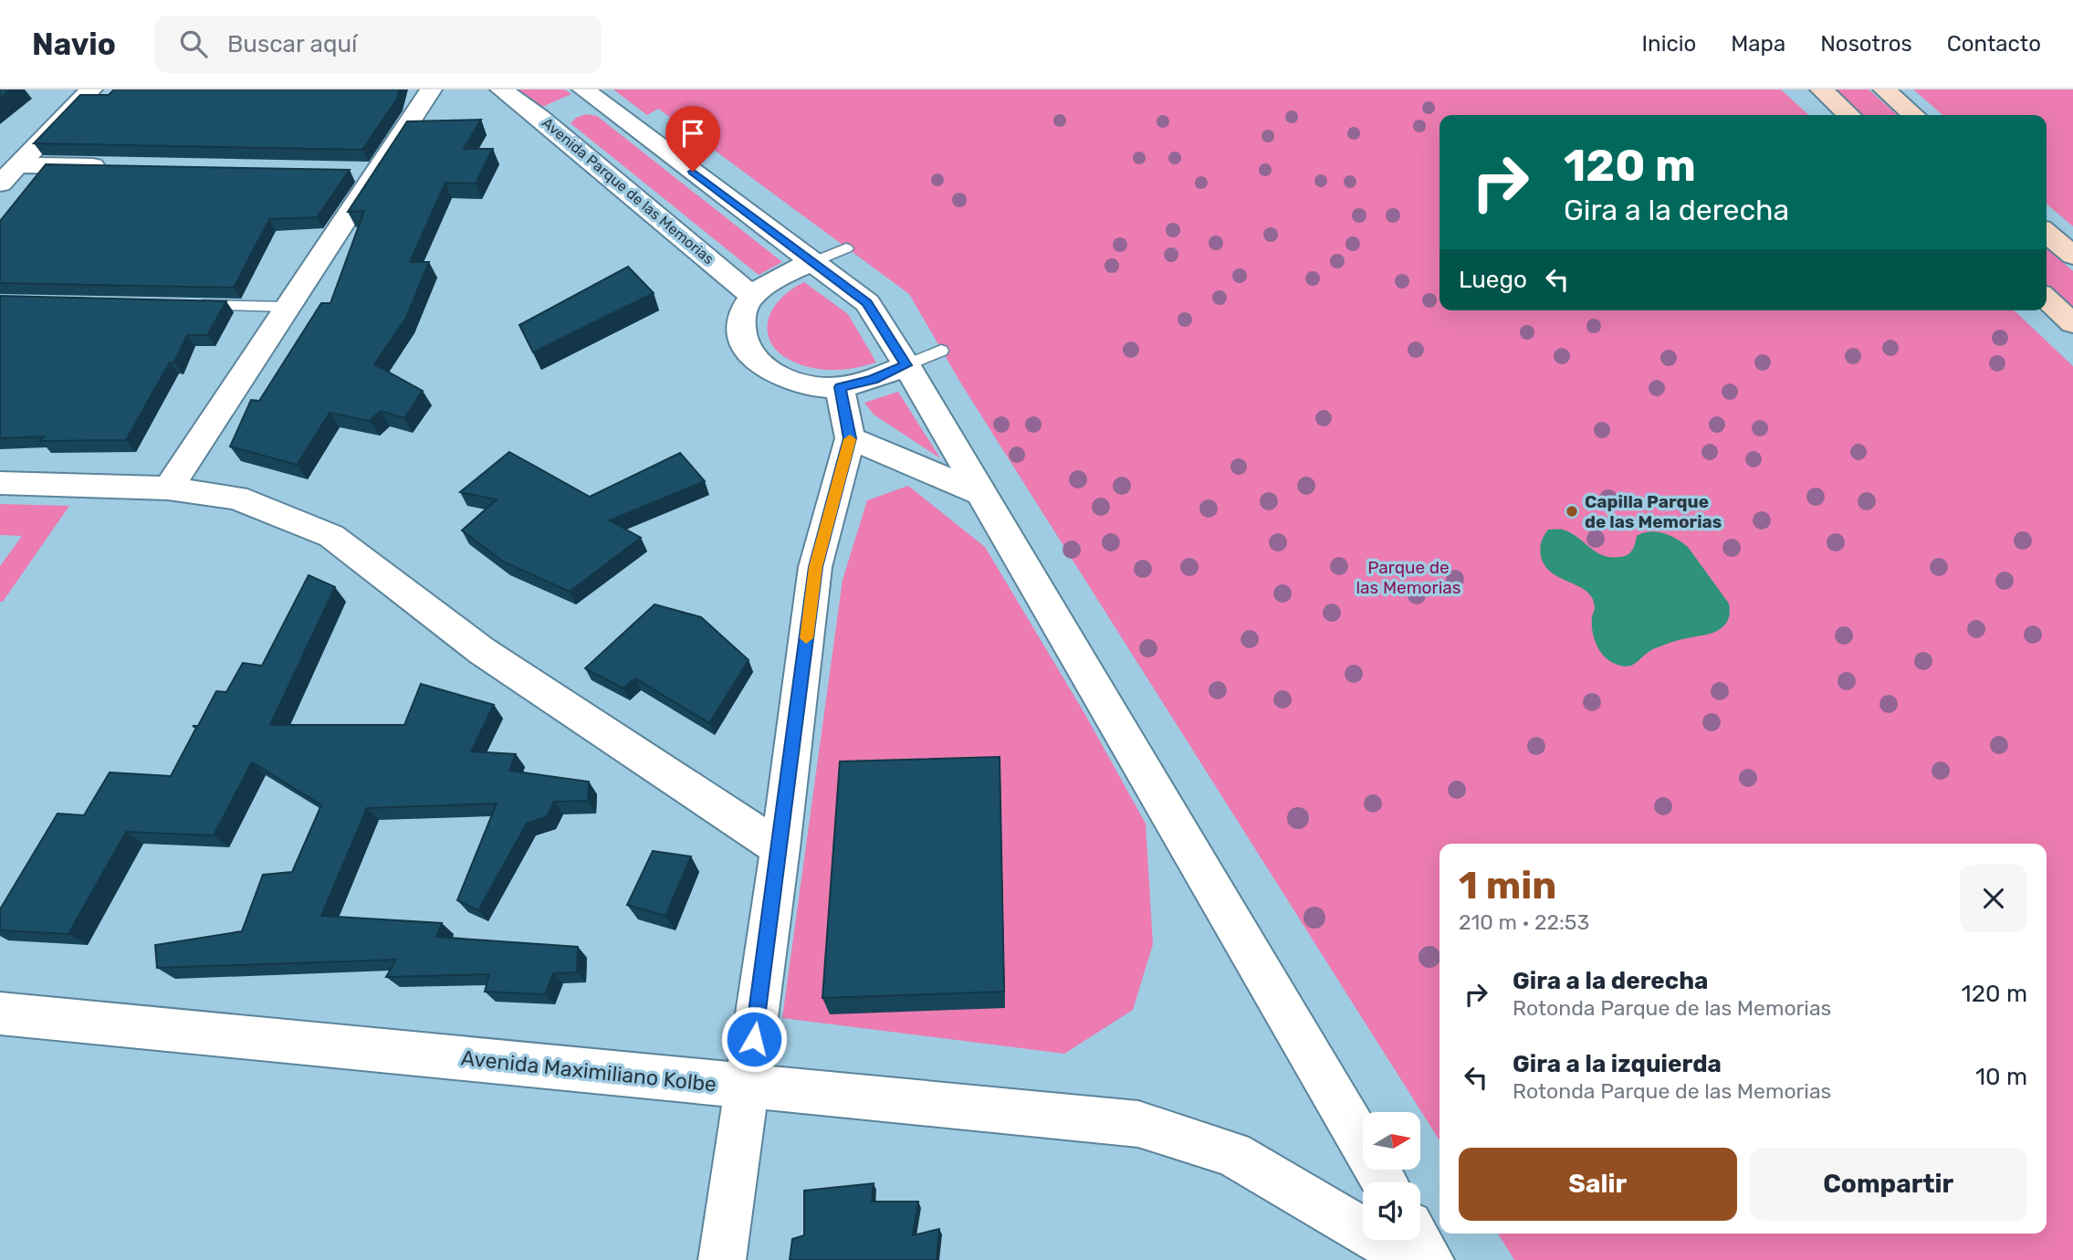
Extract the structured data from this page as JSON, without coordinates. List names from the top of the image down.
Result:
{
  "streets": {
    "street": ["Avenida Parque de las Memorias", "Avenida Maximiliano Kolbe"]
  },
  "parks": ["Parque de las Memorias"],
  "places": ["Capilla Parque de las Memorias"],
  "north": "right",
  "page": {
    "header": "Navio",
    "search": "Buscar aquí",
    "nav": [
      "Inicio",
      "Mapa",
      "Nosotros",
      "Contacto"
    ],
    "turn": ["120 m", "Gira a la derecha"],
    "then": "Luego",
    "heading": ["1 min", "210 m · 22:53"],
    "list": [
      {
        "name": "Gira a la derecha",
        "note": "Rotonda Parque de las Memorias",
        "value": "120 m"
      },
      {
        "name": "Gira a la izquierda",
        "note": "Rotonda Parque de las Memorias",
        "value": "10 m"
      }
    ],
    "buttons": ["Salir", "Compartir"]
  }
}
